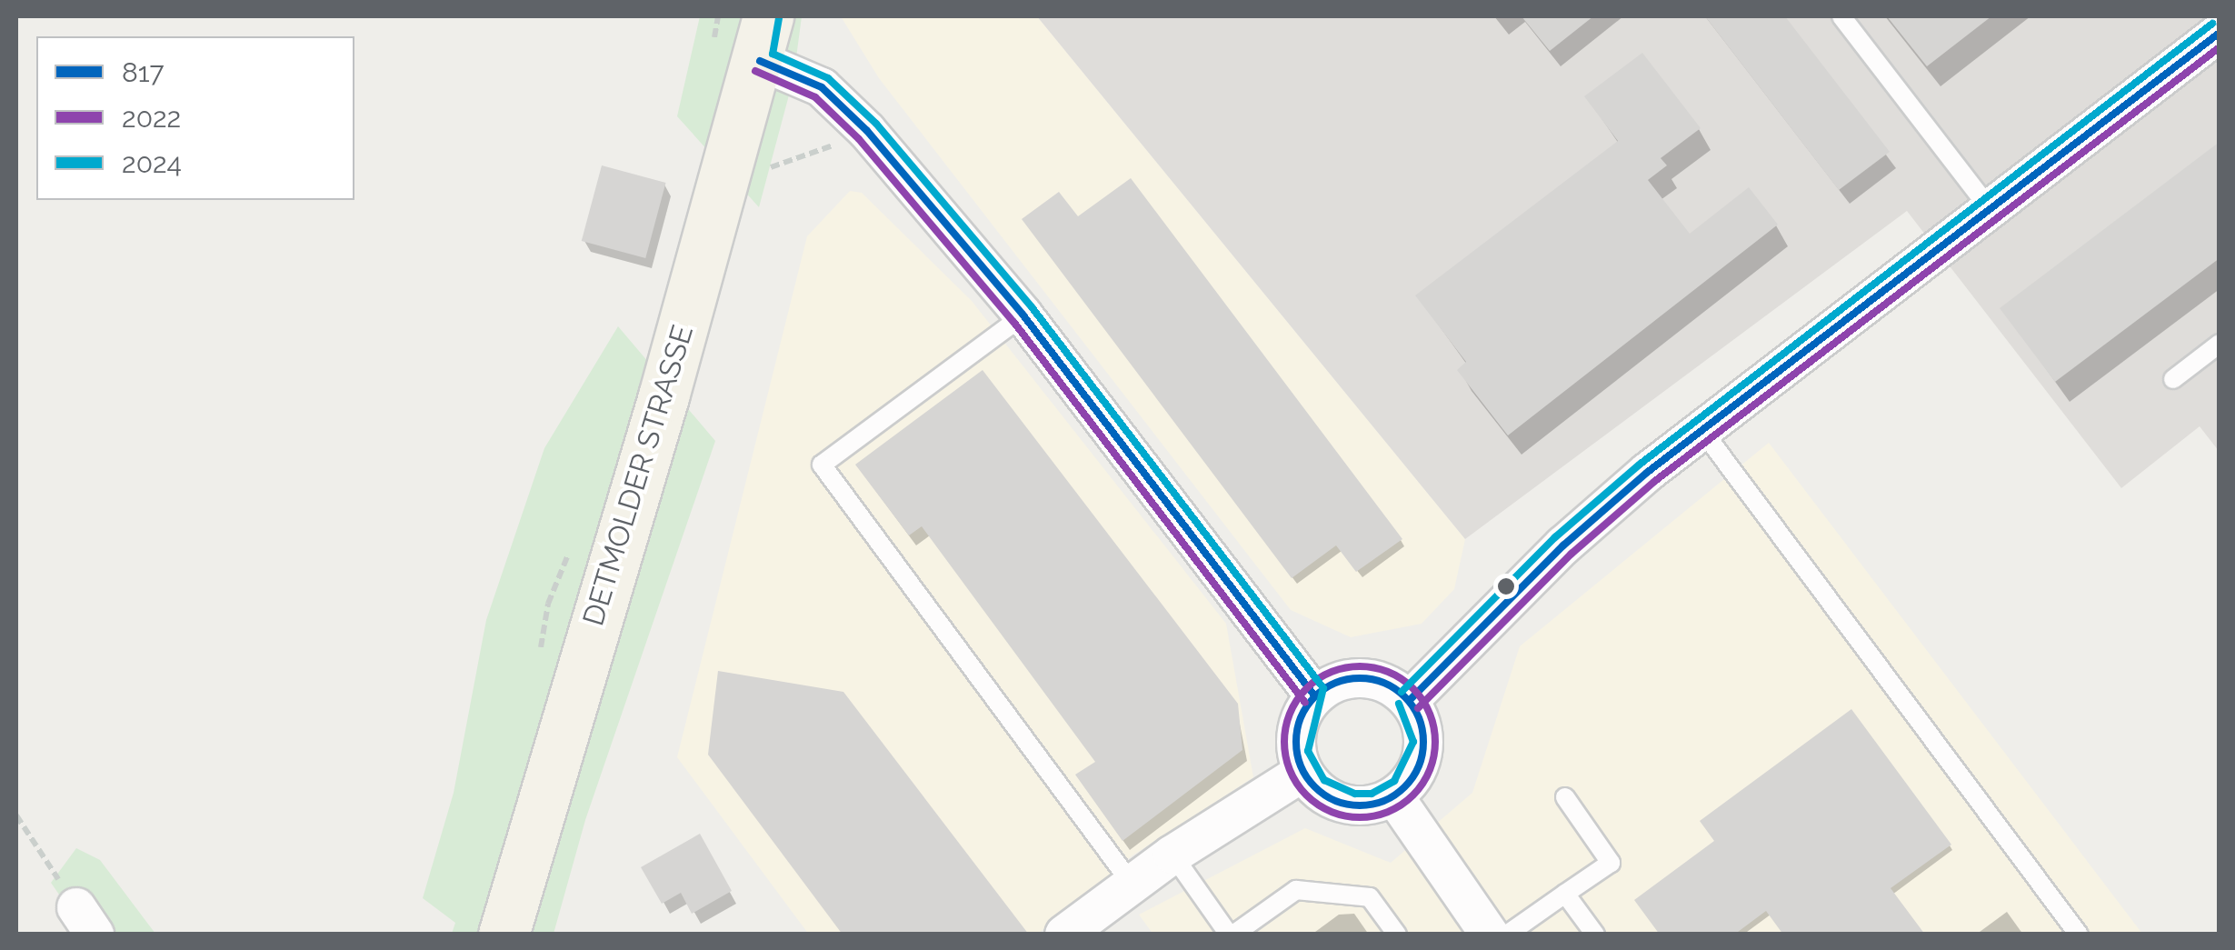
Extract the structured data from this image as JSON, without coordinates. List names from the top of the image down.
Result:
{
  "streets": {
    "main road": ["DETMOLDER STRASSE"]
  },
  "lines": ["transit line 2024", "transit line 817", "transit line 2022"],
  "legend": ["817", "2022", "2024"]
}
